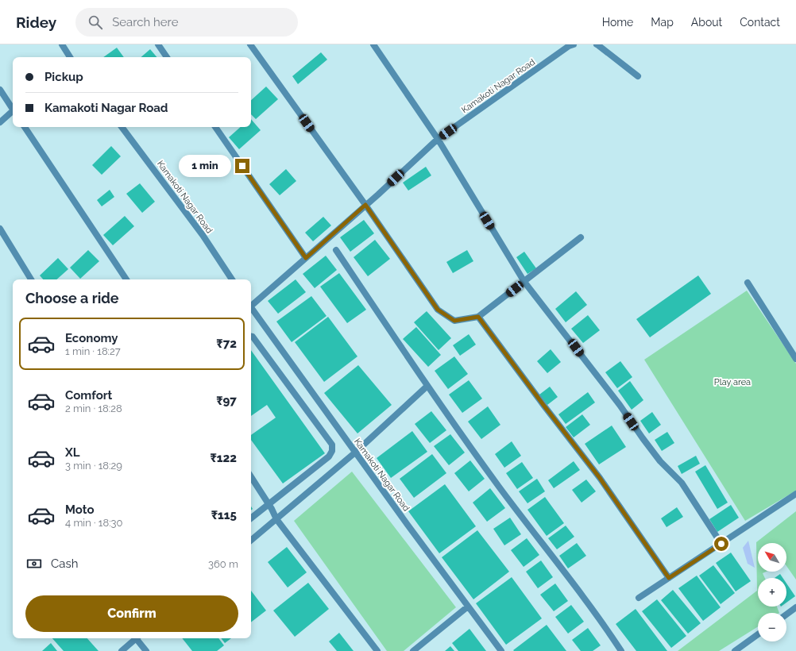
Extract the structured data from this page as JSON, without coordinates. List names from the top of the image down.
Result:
{
  "streets": {
    "street": ["Kamakoti Nagar Road"]
  },
  "parks": ["Play area"],
  "north": "top left",
  "page": {
    "header": "Ridey",
    "search": "Search here",
    "nav": [
      "Home",
      "Map",
      "About",
      "Contact"
    ],
    "banner": ["Pickup", "Kamakoti Nagar Road"],
    "bubble": "1 min",
    "heading": "Choose a ride",
    "list": [
      {
        "name": "Economy",
        "note": "1 min · 18:27",
        "value": "₹72"
      },
      {
        "name": "Comfort",
        "note": "2 min · 18:28",
        "value": "₹97"
      },
      {
        "name": "XL",
        "note": "3 min · 18:29",
        "value": "₹122"
      },
      {
        "name": "Moto",
        "note": "4 min · 18:30",
        "value": "₹115"
      }
    ],
    "map_buttons": ["+", "−"],
    "pay": ["Cash", "360 m"],
    "buttons": "Confirm"
  }
}
